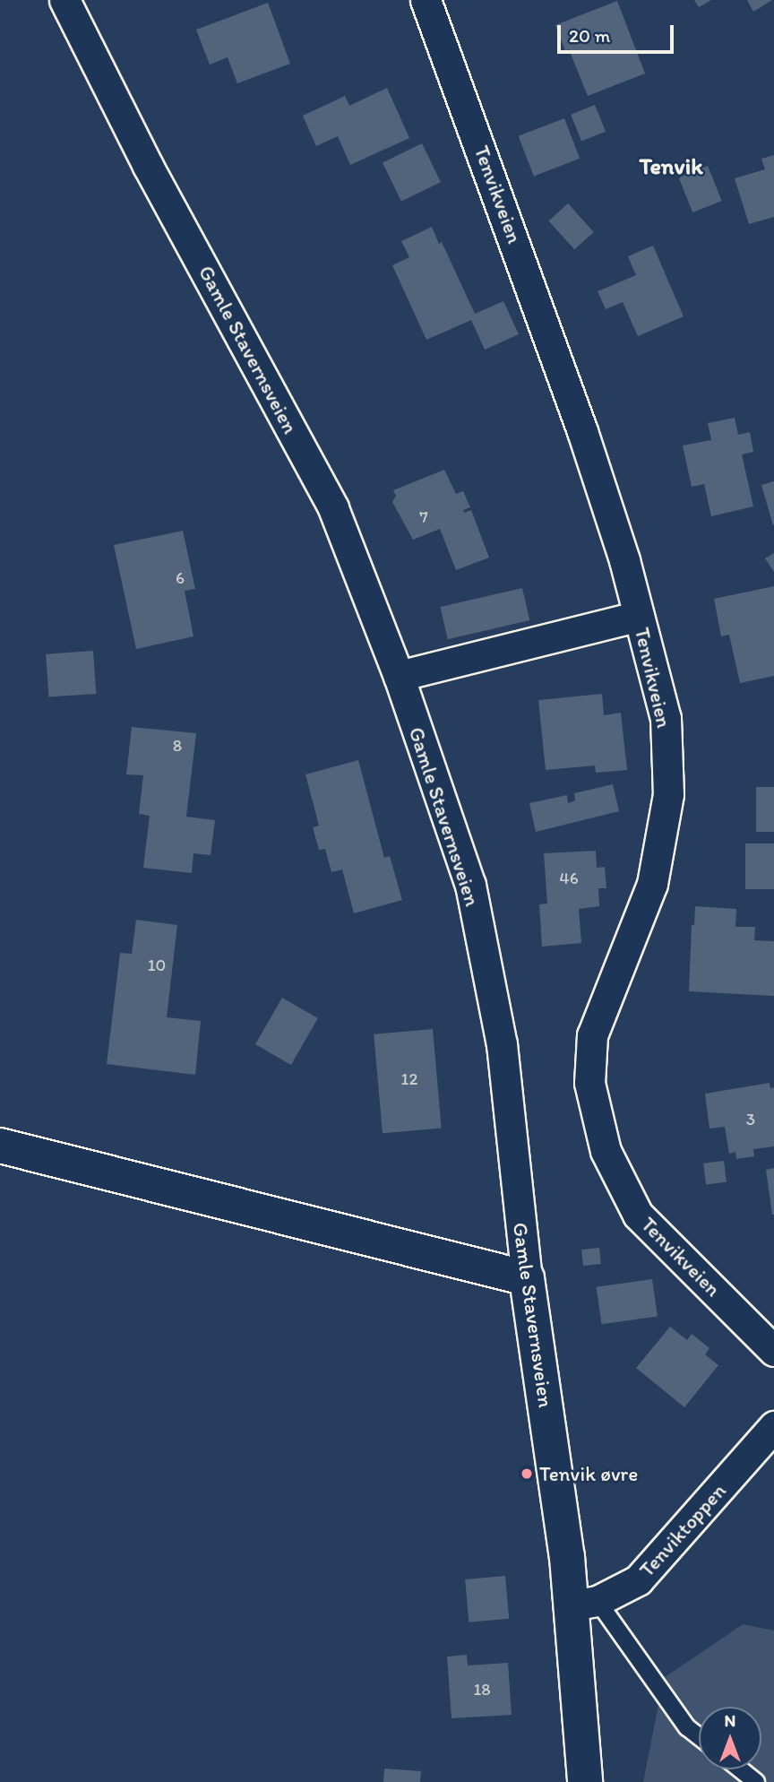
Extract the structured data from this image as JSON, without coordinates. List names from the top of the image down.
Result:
{
  "streets": {
    "street": ["Tenvikveien", "Gamle Stavernsveien", "Tenviktoppen"]
  },
  "crossings": [
    ["Gamle Stavernsveien", "Tenviktoppen"]
  ],
  "districts": ["Tenvik"],
  "places": ["Tenvik øvre"],
  "house_numbers": [
    "7",
    "6",
    "8",
    "46",
    "10",
    "12",
    "3",
    "18"
  ],
  "scale_bar": "20 m",
  "north": "top"
}
